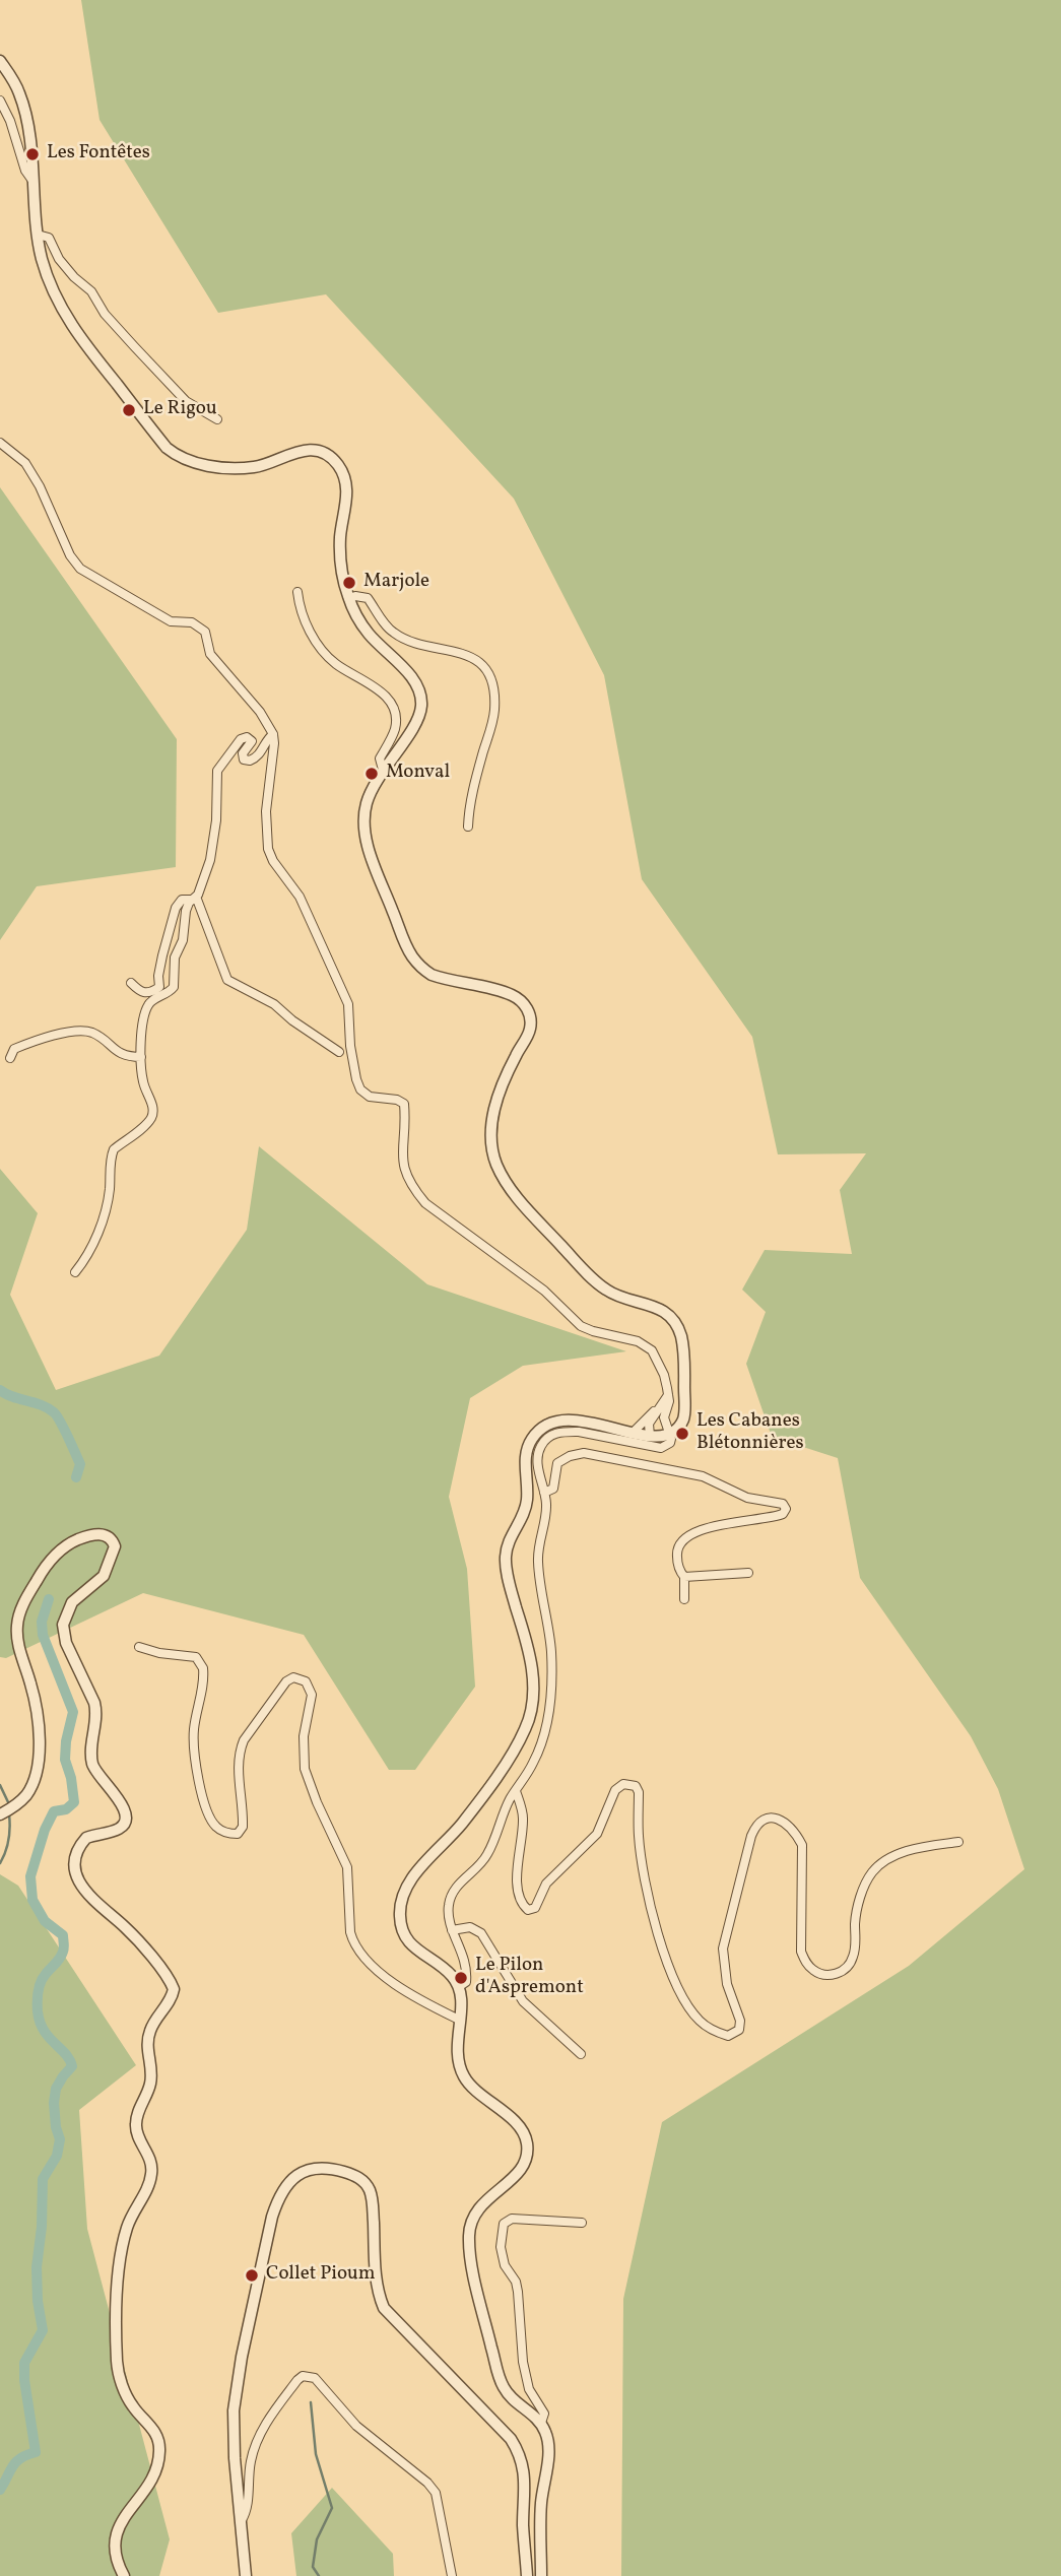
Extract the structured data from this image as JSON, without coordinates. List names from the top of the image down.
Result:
{
  "places": [
    "Les Fontêtes",
    "Le Rigou",
    "Marjole",
    "Monval",
    "Les Cabanes Blétonnières",
    "Le Pilon d'Aspremont",
    "Collet Pioum"
  ]
}
